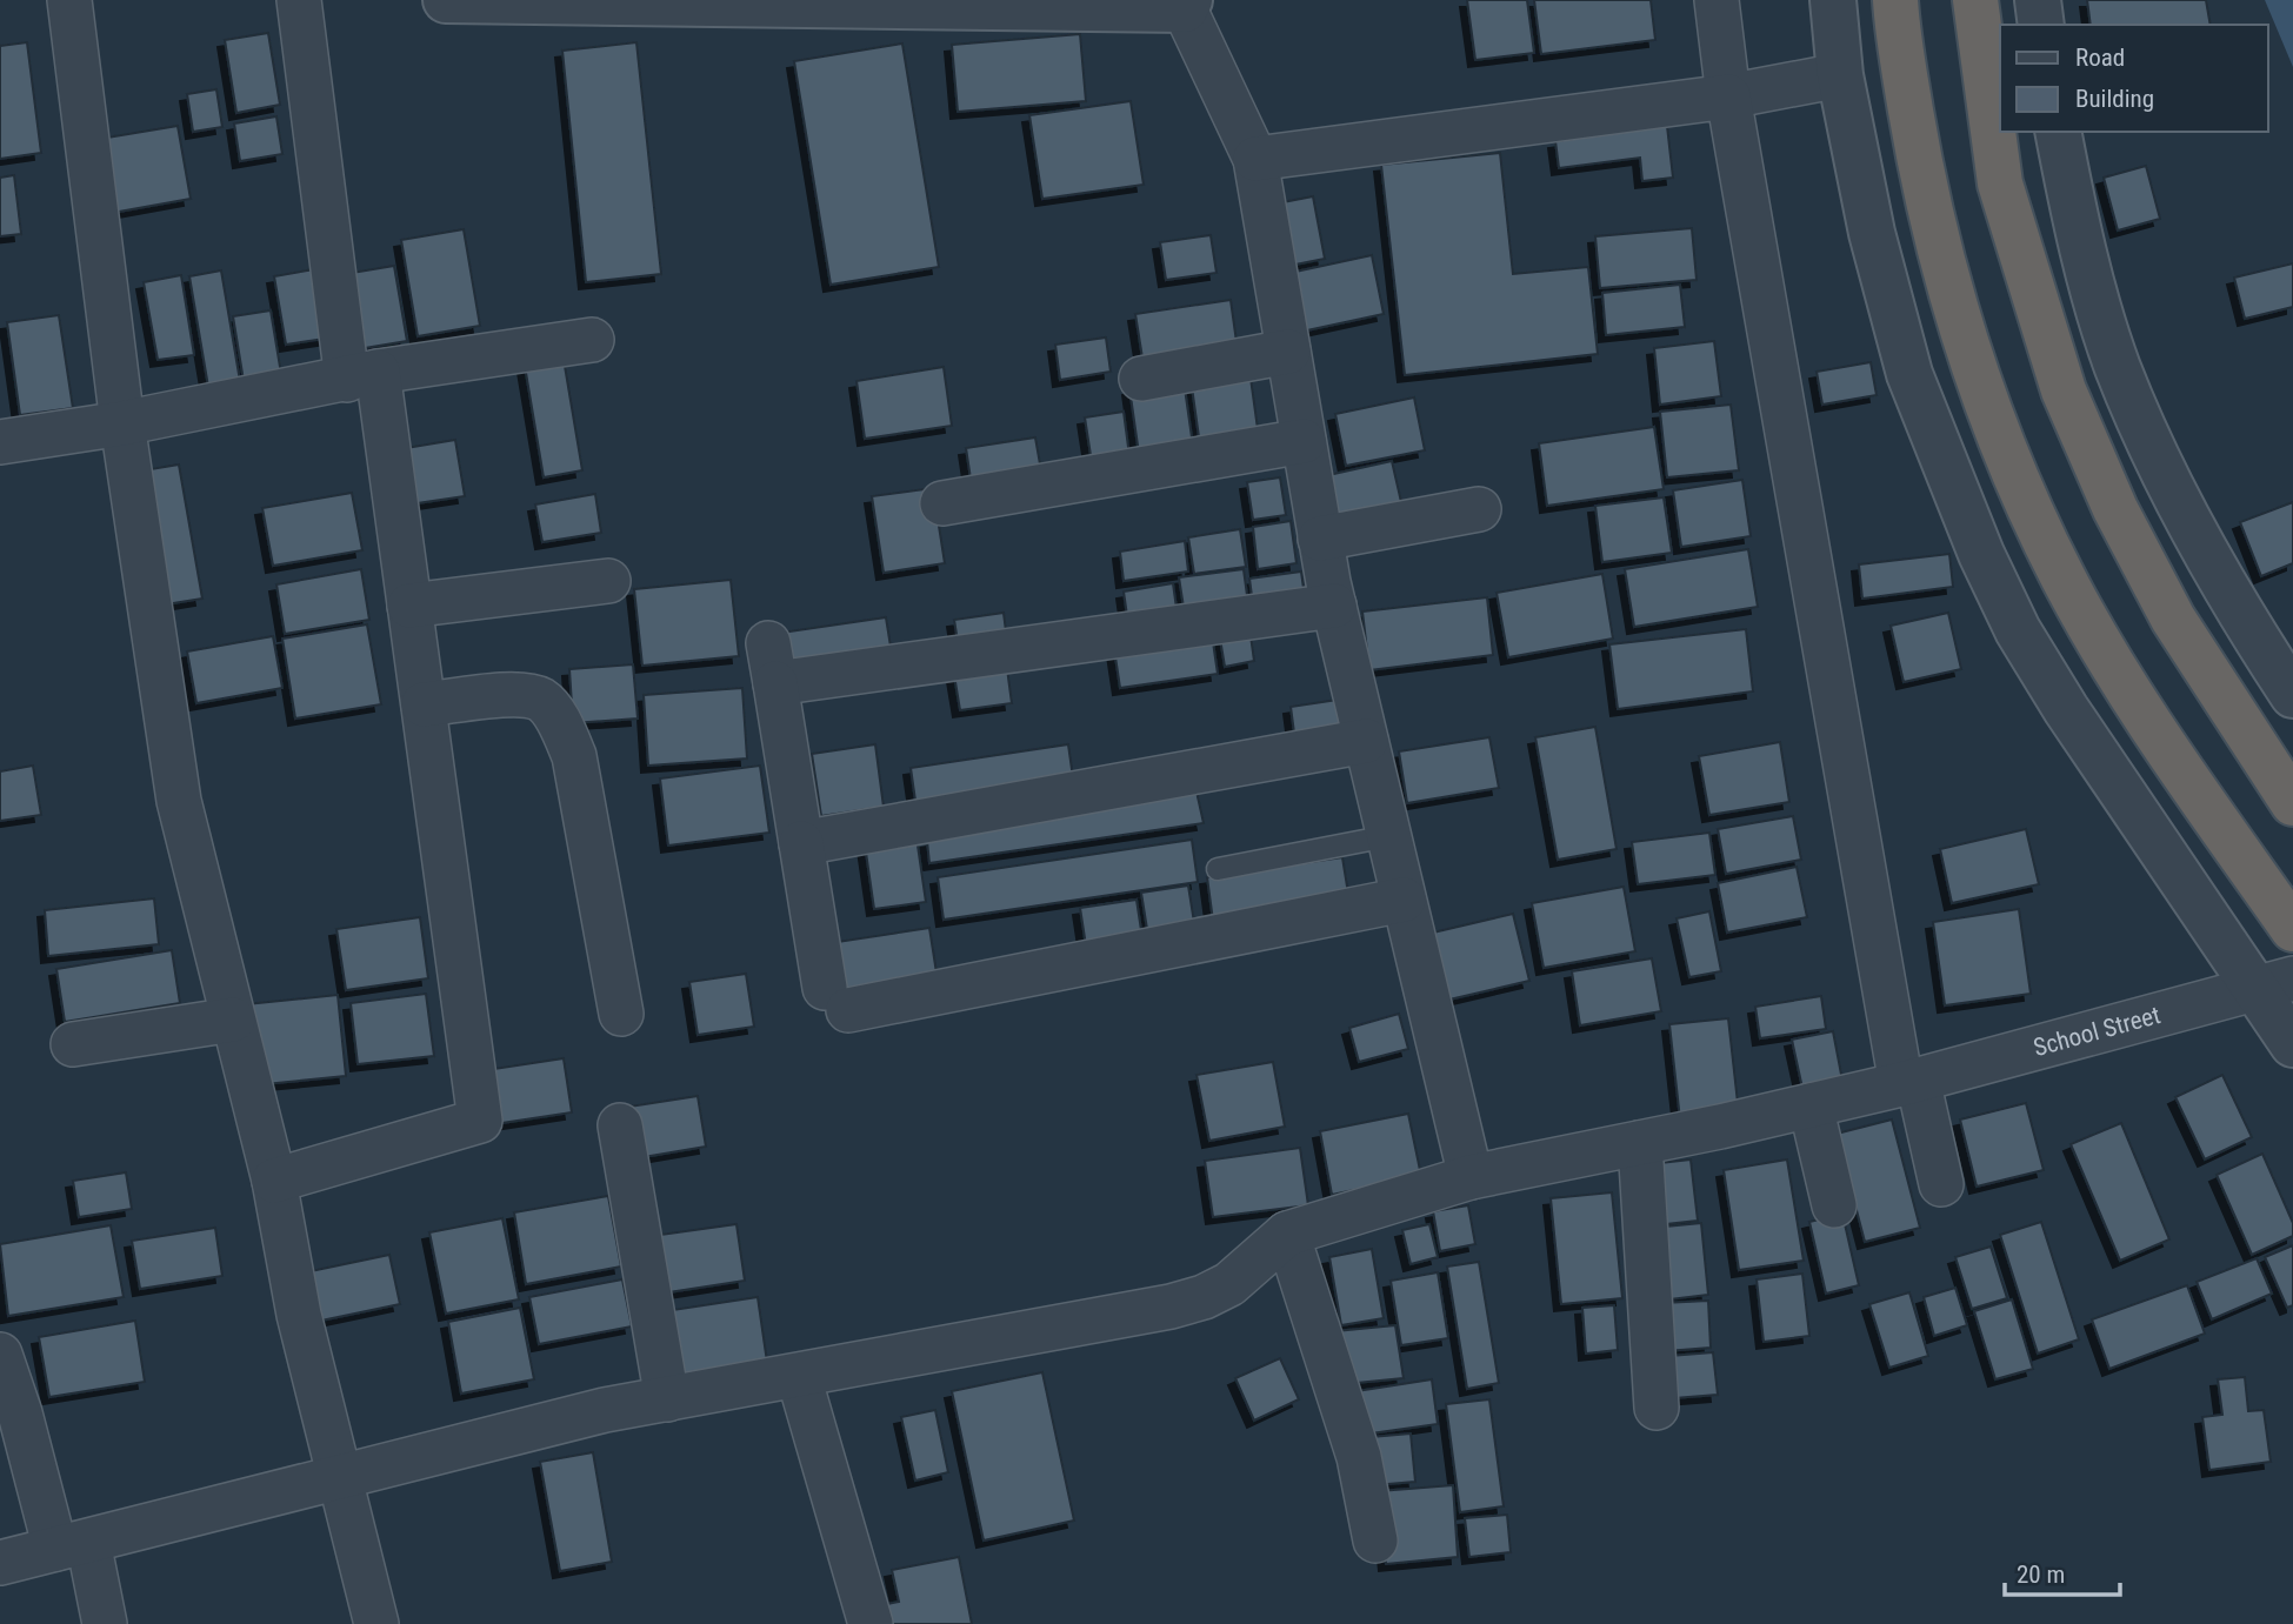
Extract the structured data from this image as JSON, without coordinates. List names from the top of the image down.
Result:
{
  "streets": {
    "street": ["School Street"]
  },
  "legend": ["Road", "Building"],
  "scale_bar": "20 m"
}
